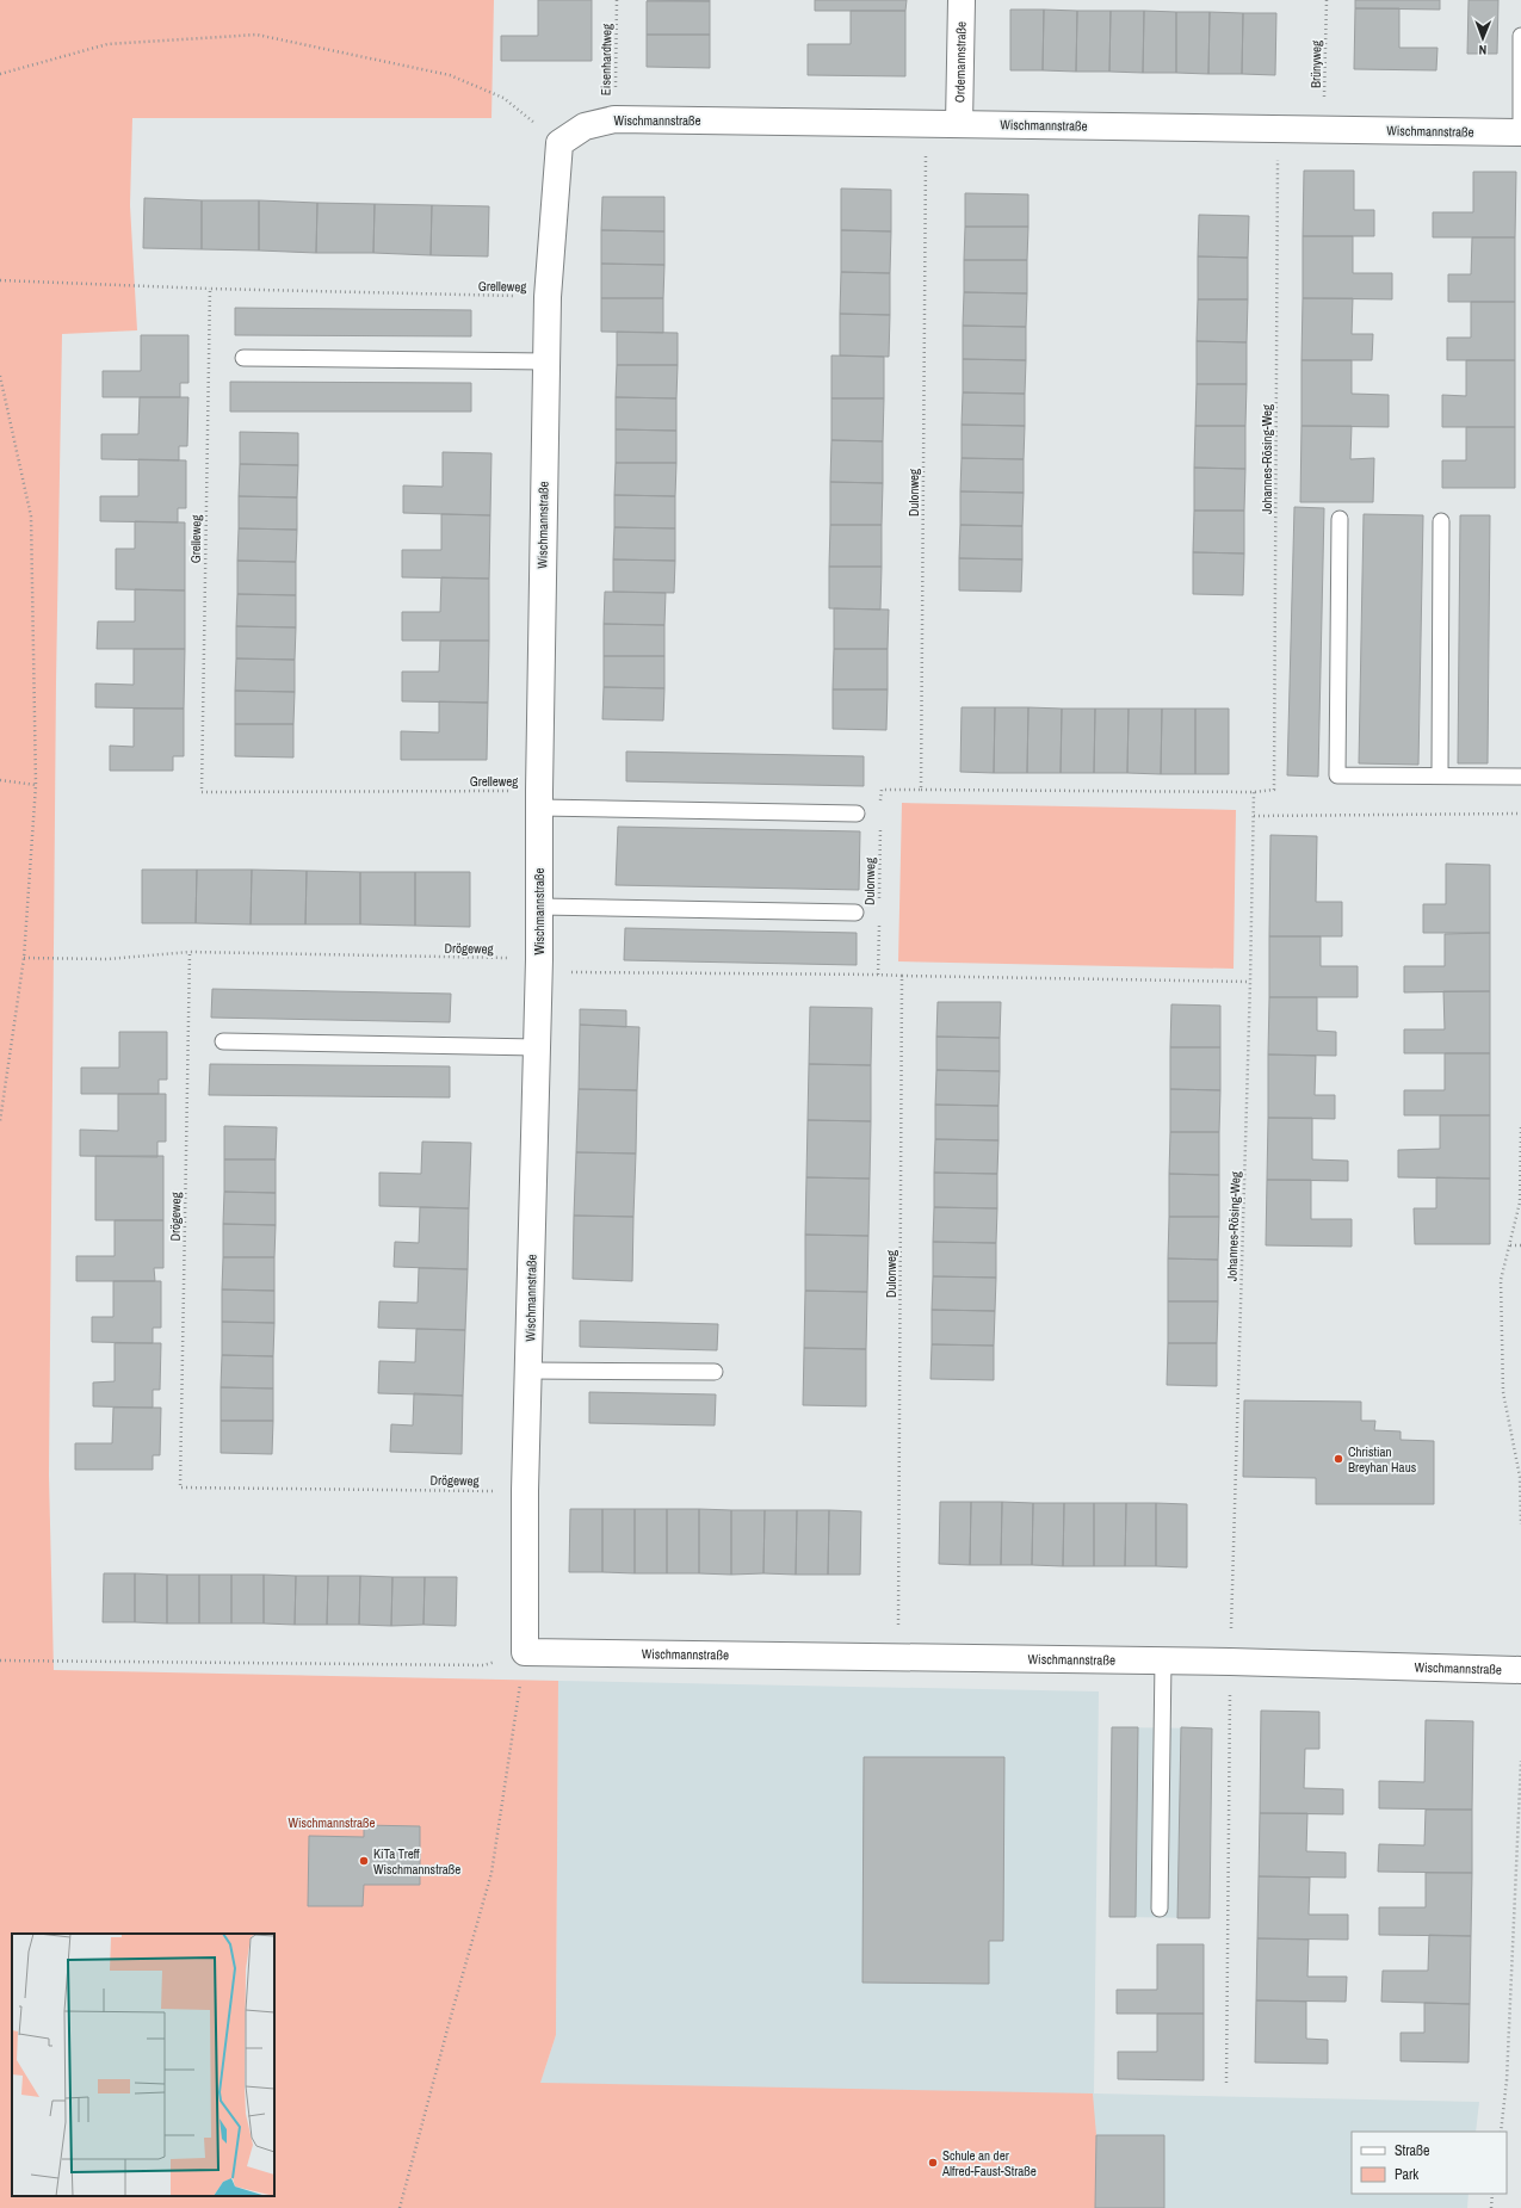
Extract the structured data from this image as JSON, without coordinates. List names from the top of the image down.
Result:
{
  "streets": {
    "street": ["Ordemannstraße", "Wischmannstraße"],
    "path": [
      "Eisenhardtweg",
      "Brünyweg",
      "Grelleweg",
      "Johannes-Rösing-Weg",
      "Dulonweg",
      "Drögeweg"
    ]
  },
  "crossings": [
    ["Eisenhardtweg", "Wischmannstraße"],
    ["Ordemannstraße", "Wischmannstraße"],
    ["Brünyweg", "Wischmannstraße"],
    ["Wischmannstraße", "Grelleweg"],
    ["Wischmannstraße", "Johannes-Rösing-Weg"],
    ["Wischmannstraße", "Dulonweg"],
    ["Wischmannstraße", "Drögeweg"],
    ["Dulonweg", "Drögeweg"]
  ],
  "parks": ["Wischmannstraße"],
  "places": ["Christian Breyhan Haus", "KiTa Treff Wischmannstraße", "Schule an der Alfred-Faust-Straße"],
  "legend": ["Straße", "Park"],
  "north": "bottom"
}
